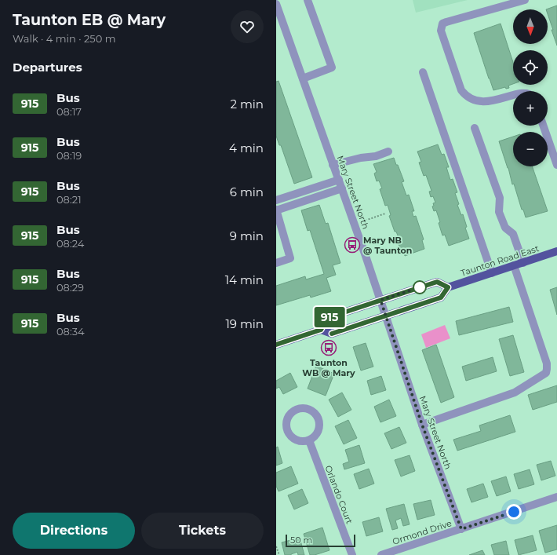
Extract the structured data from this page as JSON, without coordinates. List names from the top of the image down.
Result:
{
  "streets": {
    "main road": ["Taunton Road East"],
    "street": ["Mary Street North", "Orlando Court", "Ormond Drive"]
  },
  "crossings": [
    ["Mary Street North", "Taunton Road East"],
    ["Mary Street North", "Ormond Drive"]
  ],
  "places": {
    "bus stop": ["Mary NB @ Taunton", "Taunton WB @ Mary"]
  },
  "lines": ["bus line 915"],
  "scale_bar": "50 m",
  "north": "bottom",
  "page": {
    "heading": [
      ["Taunton EB @ Mary", "Walk · 4 min · 250 m"],
      "Departures"
    ],
    "on_map": "915",
    "map_buttons": ["+", "−"],
    "list": [
      {
        "mark": "915",
        "name": "Bus",
        "note": "08:17",
        "value": "2 min"
      },
      {
        "mark": "915",
        "name": "Bus",
        "note": "08:19",
        "value": "4 min"
      },
      {
        "mark": "915",
        "name": "Bus",
        "note": "08:21",
        "value": "6 min"
      },
      {
        "mark": "915",
        "name": "Bus",
        "note": "08:24",
        "value": "9 min"
      },
      {
        "mark": "915",
        "name": "Bus",
        "note": "08:29",
        "value": "14 min"
      },
      {
        "mark": "915",
        "name": "Bus",
        "note": "08:34",
        "value": "19 min"
      }
    ],
    "buttons": ["Directions", "Tickets"],
    "scale": "50 m"
  }
}
